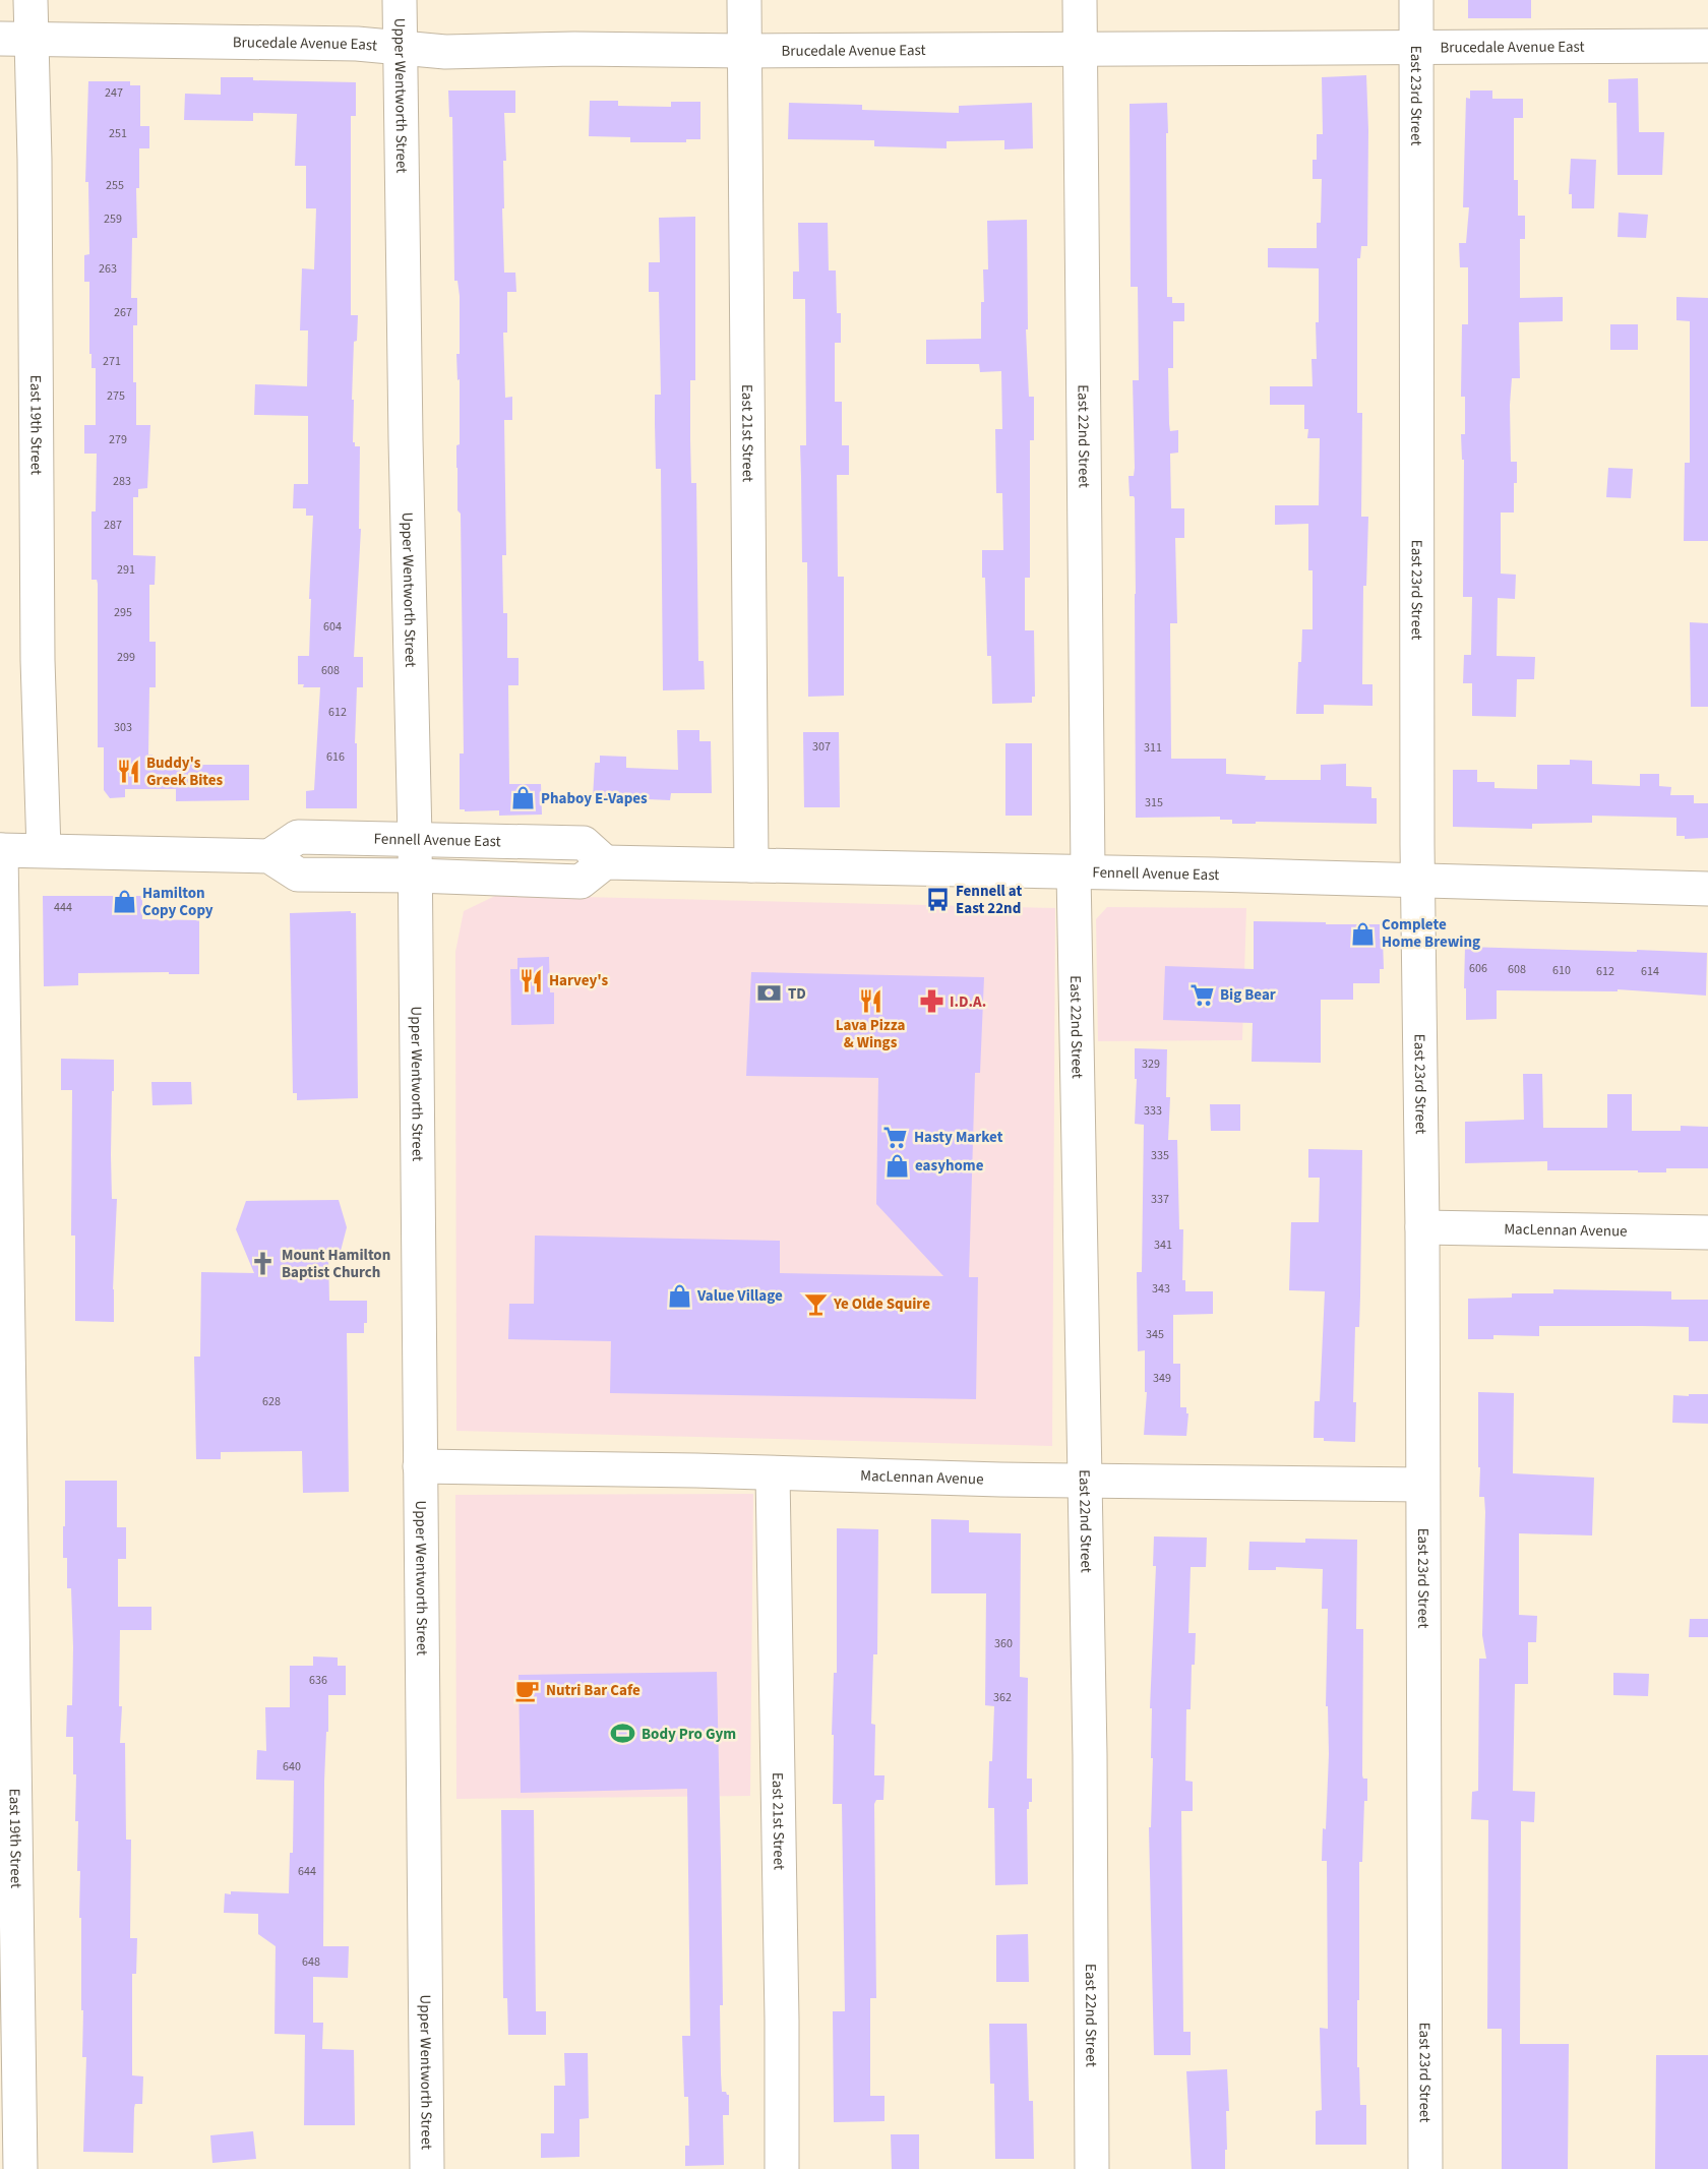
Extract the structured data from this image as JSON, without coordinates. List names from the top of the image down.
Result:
{
  "streets": {
    "street": [
      "Brucedale Avenue East",
      "Upper Wentworth Street",
      "East 23rd Street",
      "East 19th Street",
      "East 21st Street",
      "East 22nd Street",
      "Fennell Avenue East",
      "MacLennan Avenue"
    ]
  },
  "crossings": [
    ["Brucedale Avenue East", "Upper Wentworth Street"],
    ["Brucedale Avenue East", "East 23rd Street"],
    ["Brucedale Avenue East", "East 19th Street"],
    ["Brucedale Avenue East", "East 21st Street"],
    ["Brucedale Avenue East", "East 22nd Street"],
    ["Upper Wentworth Street", "Fennell Avenue East"],
    ["Upper Wentworth Street", "MacLennan Avenue"],
    ["East 23rd Street", "Fennell Avenue East"],
    ["East 23rd Street", "MacLennan Avenue"],
    ["East 21st Street", "Fennell Avenue East"],
    ["East 21st Street", "MacLennan Avenue"],
    ["East 22nd Street", "Fennell Avenue East"],
    ["East 22nd Street", "MacLennan Avenue"]
  ],
  "places": {
    "restaurant": ["Buddy's Greek Bites", "Harvey's", "Lava Pizza & Wings"],
    "shop": [
      "Phaboy E-Vapes",
      "Hamilton Copy Copy",
      "Complete Home Brewing",
      "easyhome",
      "Value Village"
    ],
    "bus stop": ["Fennell at East 22nd"],
    "bank": ["TD"],
    "supermarket": ["Big Bear", "Hasty Market"],
    "pharmacy": ["I.D.A."],
    "church": ["Mount Hamilton Baptist Church"],
    "bar": ["Ye Olde Squire"],
    "cafe": ["Nutri Bar Cafe"],
    "sports": ["Body Pro Gym"]
  },
  "house_numbers": [
    "247",
    "251",
    "255",
    "259",
    "263",
    "267",
    "271",
    "275",
    "279",
    "283",
    "287",
    "291",
    "295",
    "604",
    "299",
    "608",
    "612",
    "303",
    "307",
    "311",
    "616",
    "315",
    "444",
    "606",
    "608",
    "610",
    "612",
    "614",
    "329",
    "333",
    "335",
    "337",
    "341",
    "343",
    "345",
    "349",
    "628",
    "360",
    "636",
    "362",
    "640",
    "644",
    "648"
  ]
}
